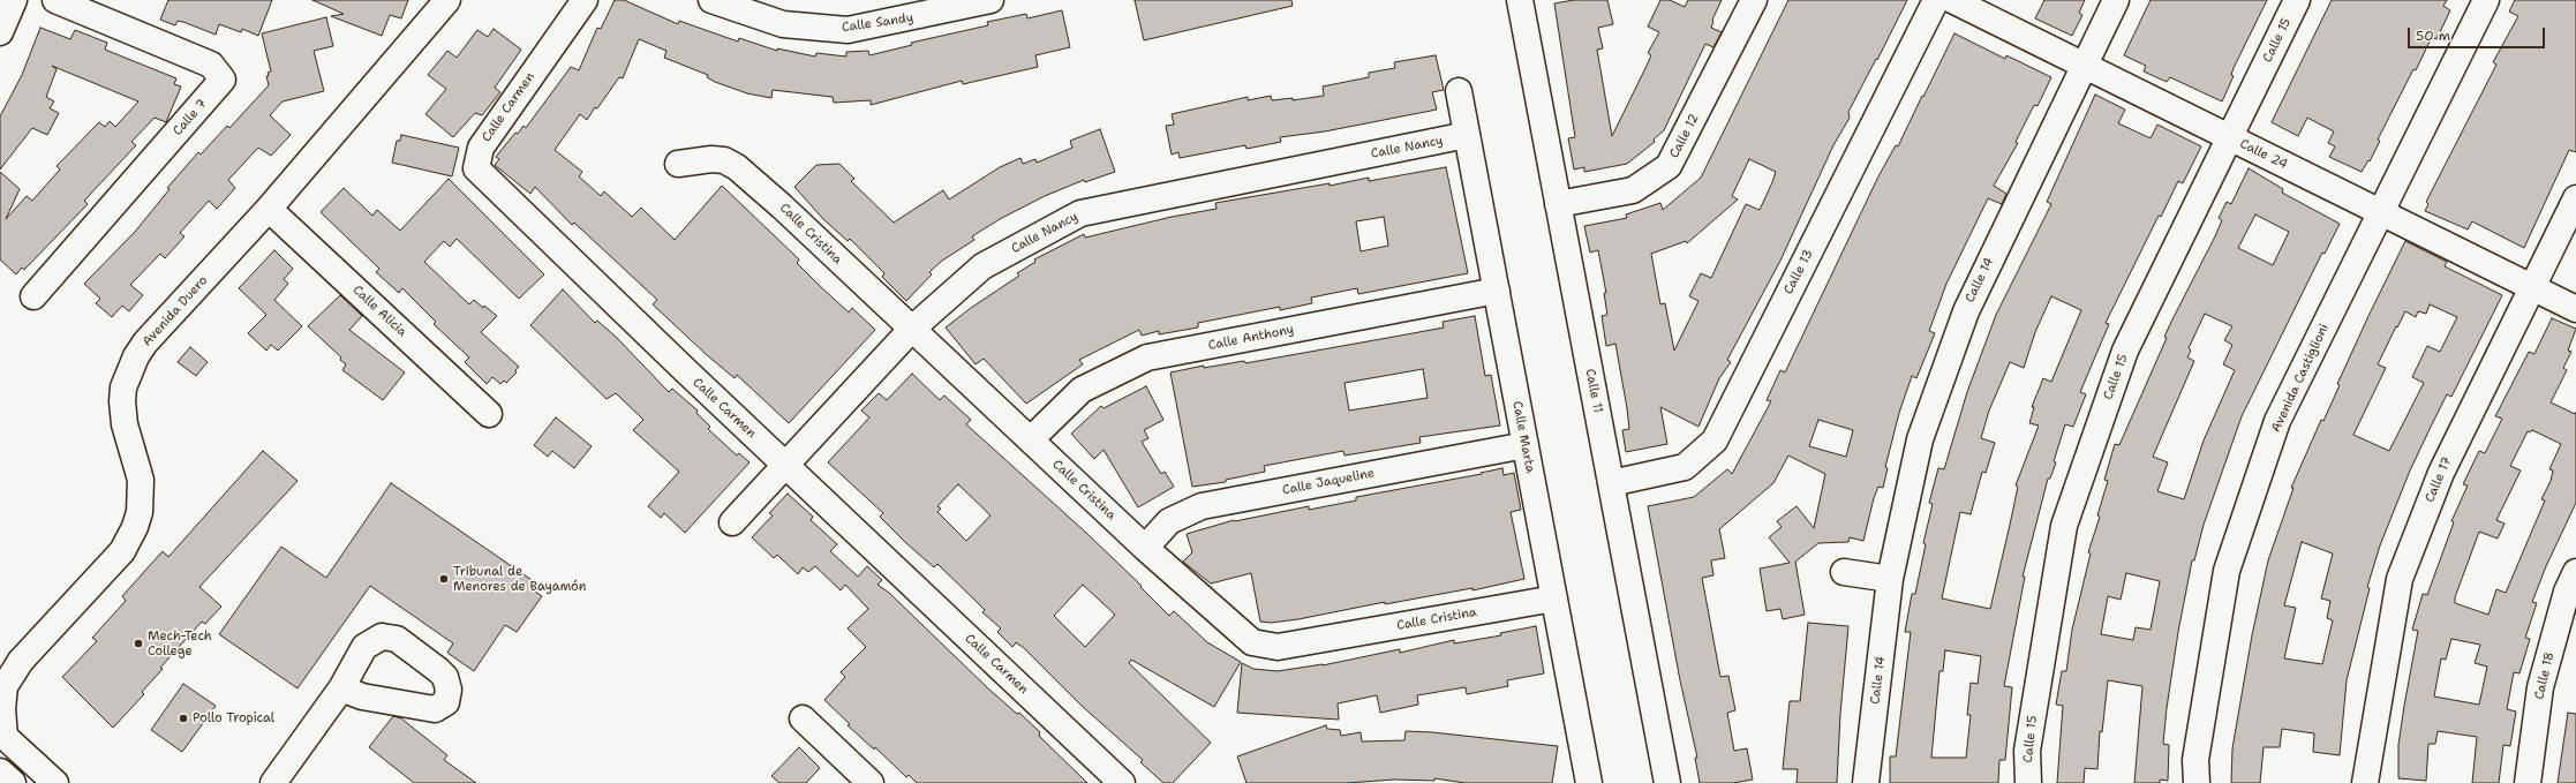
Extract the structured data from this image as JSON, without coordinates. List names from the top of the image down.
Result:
{
  "streets": {
    "street": [
      "Calle Sandy",
      "Calle 15",
      "Calle Carmen",
      "Calle 7",
      "Calle 12",
      "Calle Nancy",
      "Calle 24",
      "Calle Cristina",
      "Calle 13",
      "Calle 14",
      "Avenida Duero",
      "Calle Alicia",
      "Calle Anthony",
      "Avenida Castiglioni",
      "Calle 11",
      "Calle Marta",
      "Calle 17",
      "Calle Jaqueline",
      "Calle 18"
    ]
  },
  "crossings": [
    ["Calle 15", "Calle 24"],
    ["Calle Carmen", "Calle Nancy"],
    ["Calle 12", "Calle 11"],
    ["Calle Nancy", "Calle Cristina"],
    ["Calle Nancy", "Calle Marta"],
    ["Calle 24", "Calle 14"],
    ["Calle 24", "Avenida Castiglioni"],
    ["Calle 24", "Calle 17"],
    ["Calle Cristina", "Calle Anthony"],
    ["Calle Cristina", "Calle Marta"],
    ["Calle Cristina", "Calle Jaqueline"],
    ["Calle 13", "Calle 11"],
    ["Avenida Duero", "Calle Alicia"],
    ["Calle Anthony", "Calle Marta"],
    ["Calle Marta", "Calle Jaqueline"]
  ],
  "places": ["Tribunal de Menores de Bayamón", "Mech-Tech College", "Pollo Tropical"],
  "scale_bar": "50 m"
}
